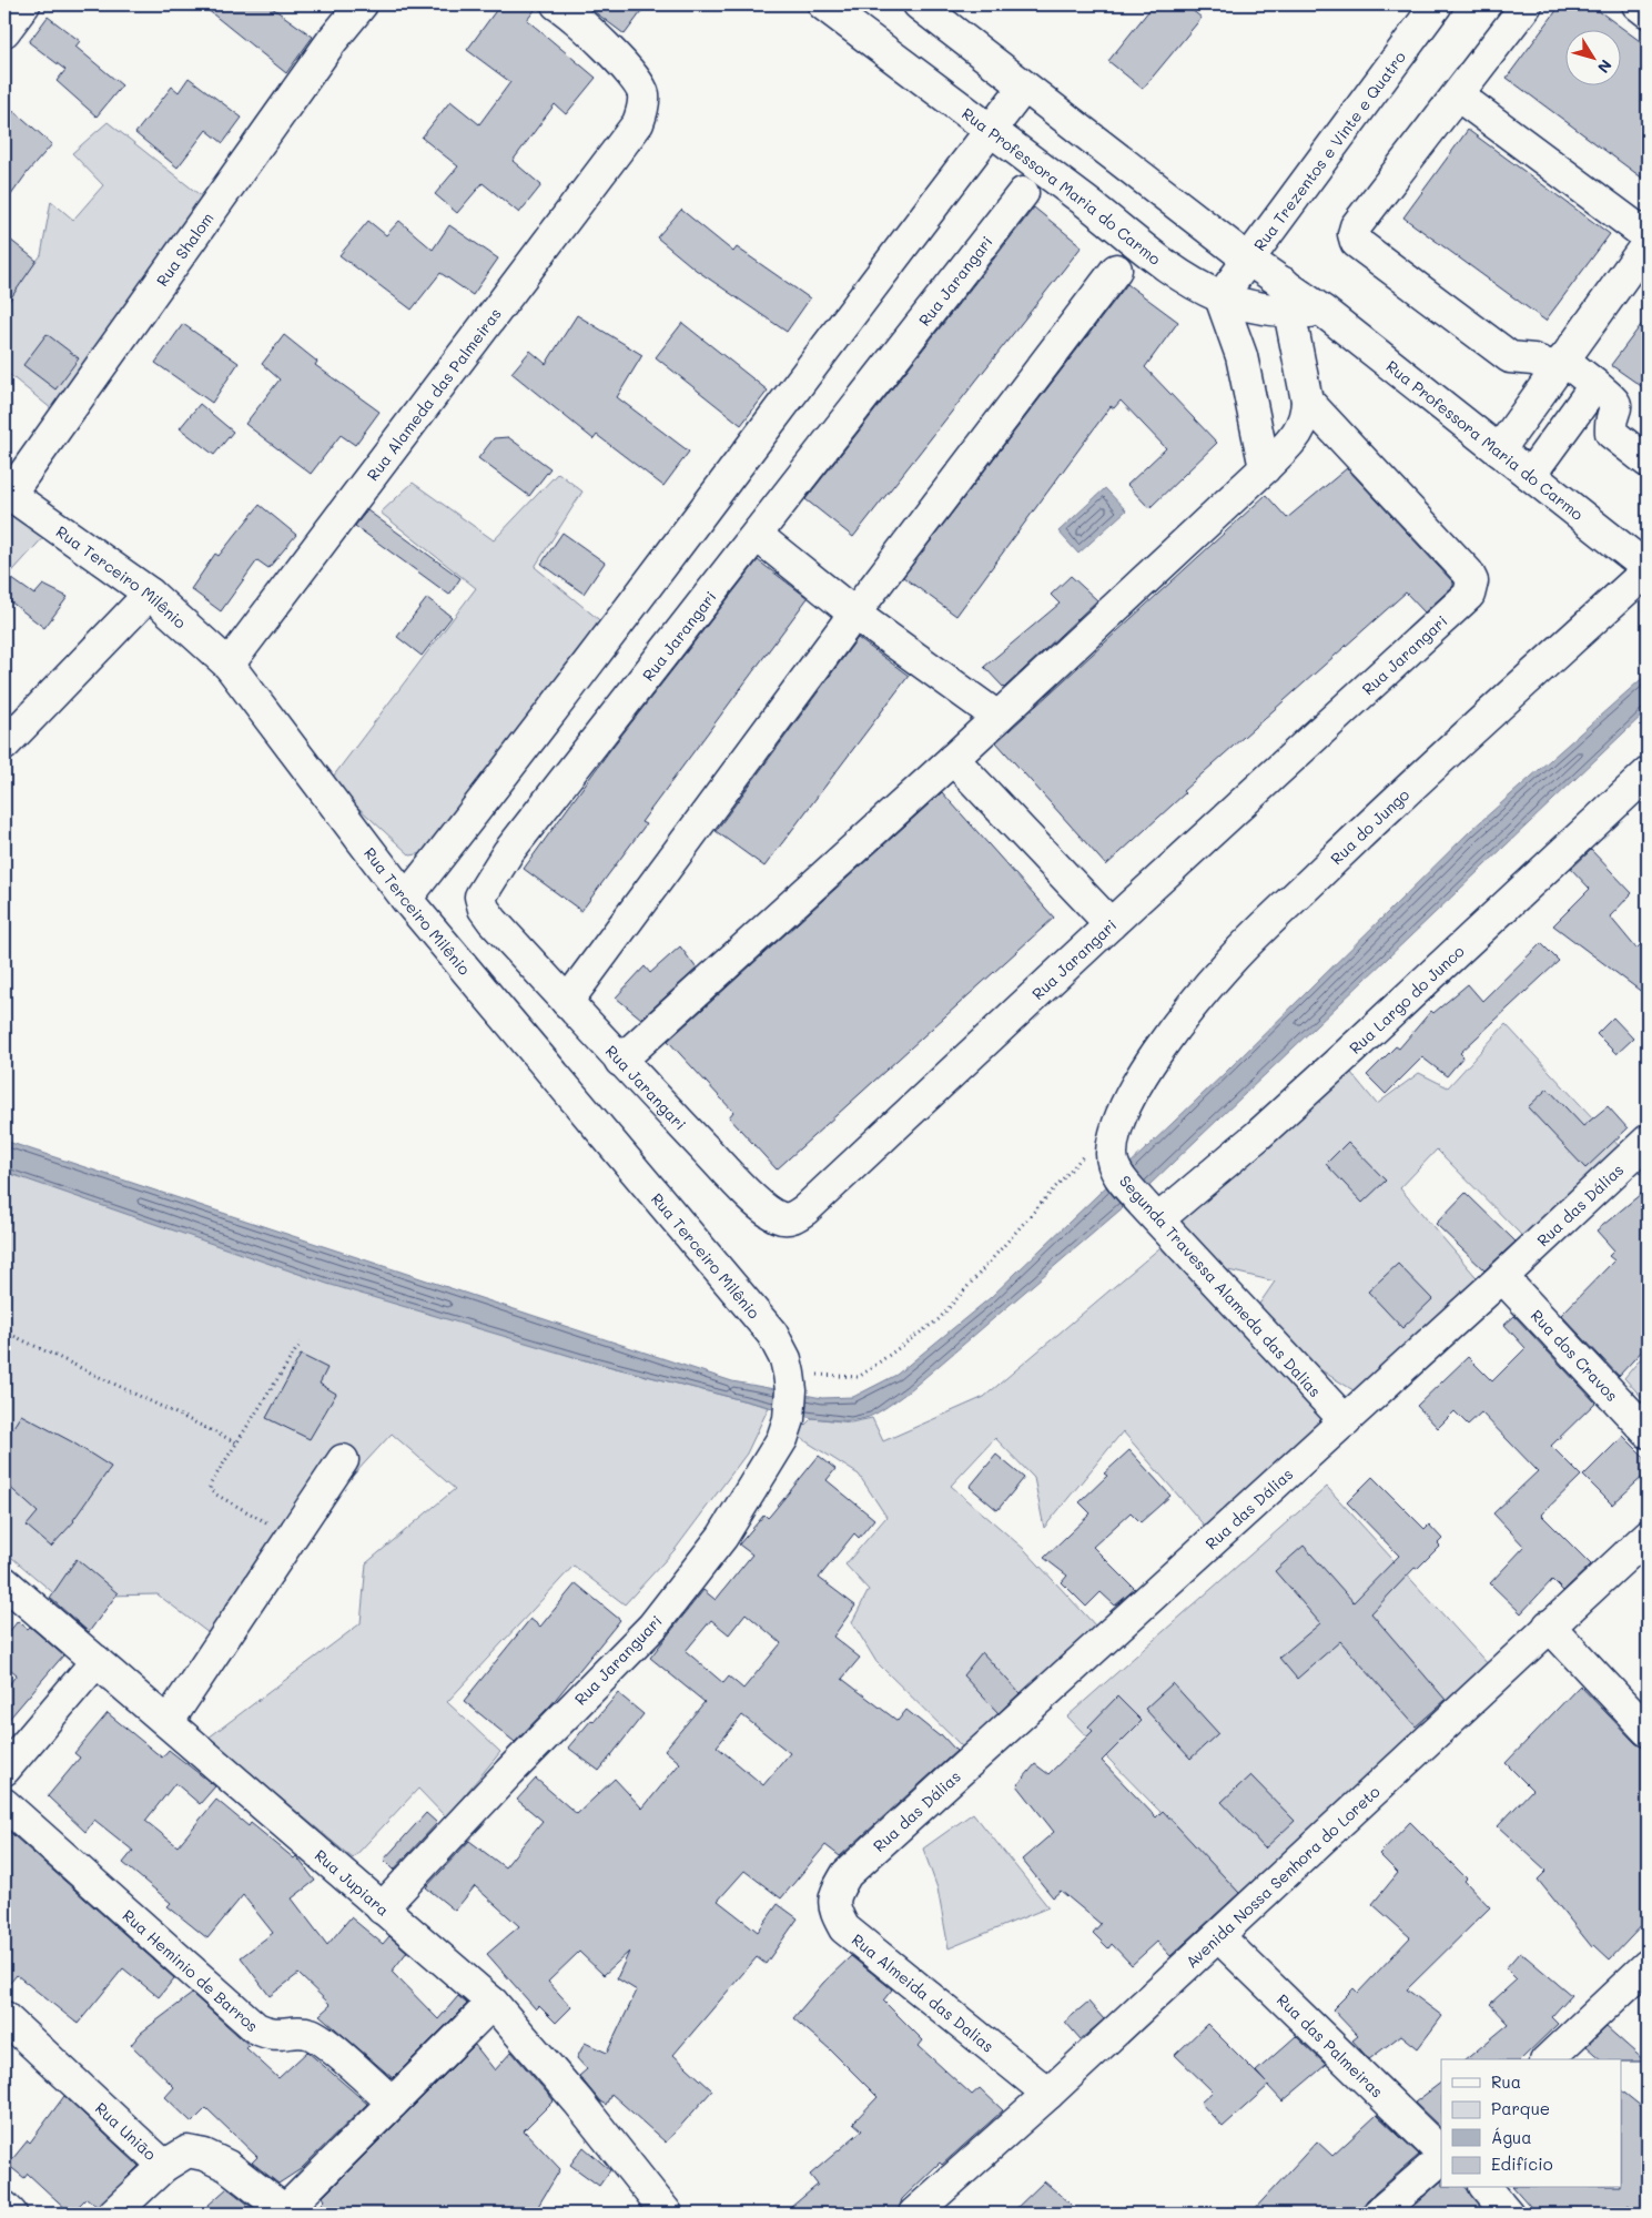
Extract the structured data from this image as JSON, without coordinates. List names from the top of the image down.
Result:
{
  "streets": {
    "street": [
      "Rua Trezentos e Vinte e Quatro",
      "Rua Professora Maria do Carmo",
      "Rua Shalom",
      "Rua Jarangari",
      "Rua Alameda das Palmeiras",
      "Rua Terceiro Milênio",
      "Rua do Jungo",
      "Rua Largo do Junco",
      "Rua das Dálias",
      "Segunda Travessa Alameda das Dalias",
      "Rua dos Cravos",
      "Rua Jaranguari",
      "Avenida Nossa Senhora do Loreto",
      "Rua Jupiara",
      "Rua Heminio de Barros",
      "Rua Almeida das Dalias",
      "Rua das Palmeiras",
      "Rua União"
    ]
  },
  "crossings": [
    ["Rua Trezentos e Vinte e Quatro", "Rua Professora Maria do Carmo"],
    ["Rua Professora Maria do Carmo", "Rua do Jungo"],
    ["Rua Shalom", "Rua Terceiro Milênio"],
    ["Rua Alameda das Palmeiras", "Rua Terceiro Milênio"],
    ["Rua Terceiro Milênio", "Rua Jaranguari"],
    ["Rua do Jungo", "Segunda Travessa Alameda das Dalias"],
    ["Rua Largo do Junco", "Segunda Travessa Alameda das Dalias"],
    ["Rua das Dálias", "Segunda Travessa Alameda das Dalias"],
    ["Rua das Dálias", "Rua dos Cravos"],
    ["Rua das Dálias", "Rua Almeida das Dalias"],
    ["Rua Jaranguari", "Rua Jupiara"],
    ["Avenida Nossa Senhora do Loreto", "Rua Almeida das Dalias"],
    ["Avenida Nossa Senhora do Loreto", "Rua das Palmeiras"]
  ],
  "legend": [
    "Rua",
    "Parque",
    "Água",
    "Edifício"
  ],
  "north": "bottom right"
}
